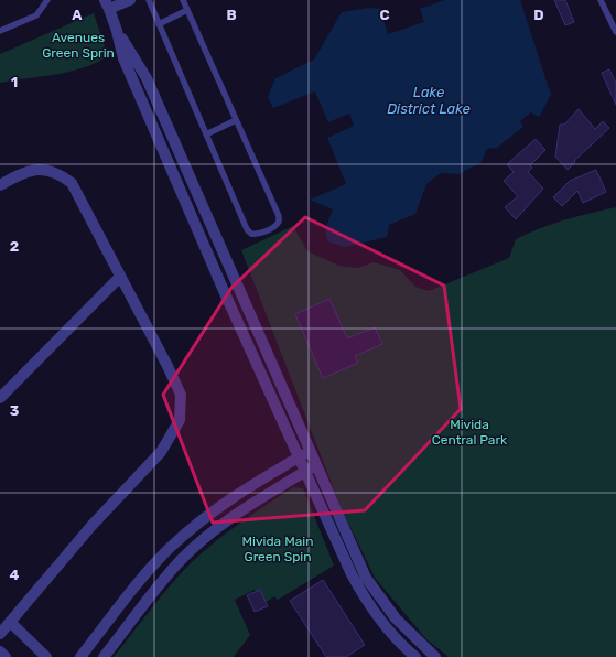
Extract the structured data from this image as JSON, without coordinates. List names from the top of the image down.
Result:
{
  "water": ["Lake District Lake"],
  "parks": ["Avenues Green Sprin", "Mivida Central Park", "Mivida Main Green Spin"],
  "grid": {
    "columns": [
      "A",
      "B",
      "C",
      "D"
    ],
    "rows": [
      "1",
      "2",
      "3",
      "4"
    ]
  }
}
